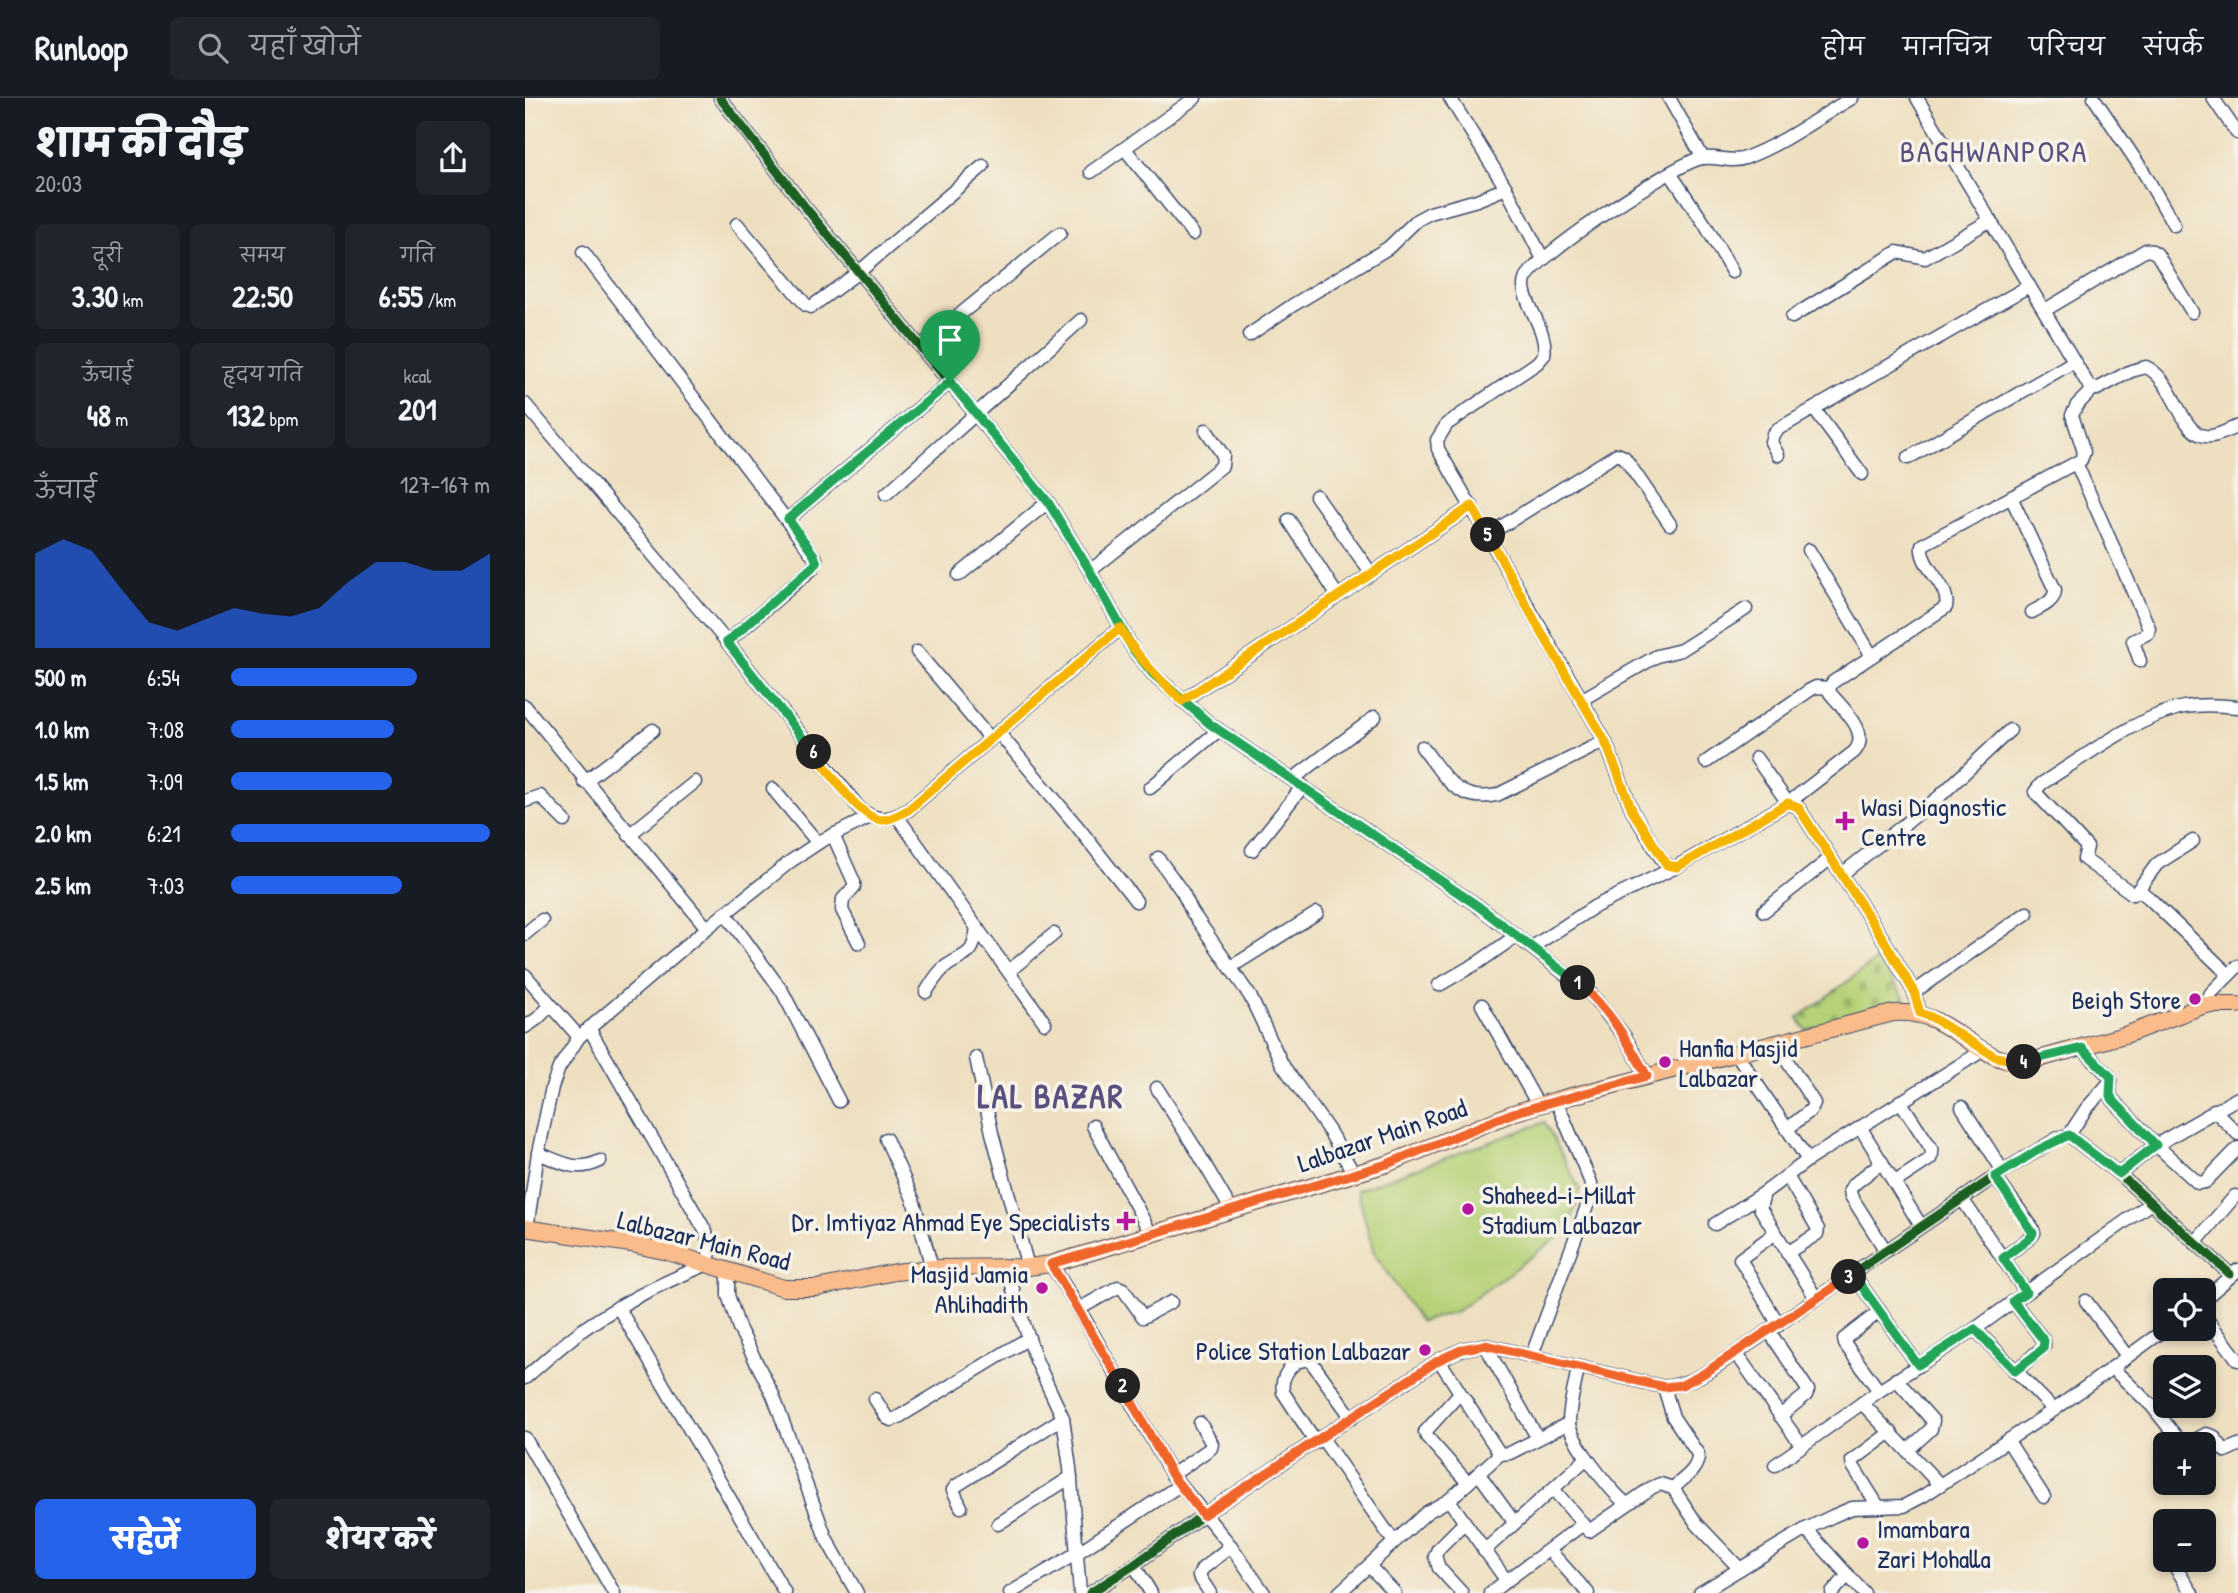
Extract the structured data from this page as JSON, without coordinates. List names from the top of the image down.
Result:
{
  "streets": {
    "main road": ["Lalbazar Main Road"]
  },
  "districts": ["BAGHWANPORA", "LAL BAZAR"],
  "places": {
    "health": ["Wasi Diagnostic Centre", "Dr. Imtiyaz Ahmad Eye Specialists"],
    "other": [
      "Beigh Store",
      "Hanfia Masjid Lalbazar",
      "Shaheed-i-Millat Stadium Lalbazar",
      "Masjid Jamia Ahlihadith",
      "Police Station Lalbazar",
      "Imambara Zari Mohalla"
    ]
  },
  "page": {
    "header": "Runloop",
    "search": "यहाँ खोजें",
    "nav": [
      "होम",
      "मानचित्र",
      "परिचय",
      "संपर्क"
    ],
    "heading": ["शाम की दौड़", "20:03"],
    "stats": [
      ["दूरी", "3.30 km"],
      ["समय", "22:50"],
      ["गति", "6:55 /km"],
      ["ऊँचाई", "48 m"],
      ["हृदय गति", "132 bpm"],
      ["kcal", "201"]
    ],
    "chart": ["ऊँचाई", "127–167 m"],
    "pins": [
      "5",
      "6",
      "1",
      "4",
      "3",
      "2"
    ],
    "list": [
      {
        "name": "500 m",
        "note": "6:54"
      },
      {
        "name": "1.0 km",
        "note": "7:08"
      },
      {
        "name": "1.5 km",
        "note": "7:09"
      },
      {
        "name": "2.0 km",
        "note": "6:21"
      },
      {
        "name": "2.5 km",
        "note": "7:03"
      }
    ],
    "map_buttons": ["+", "−"],
    "buttons": ["सहेजें", "शेयर करें"]
  }
}
